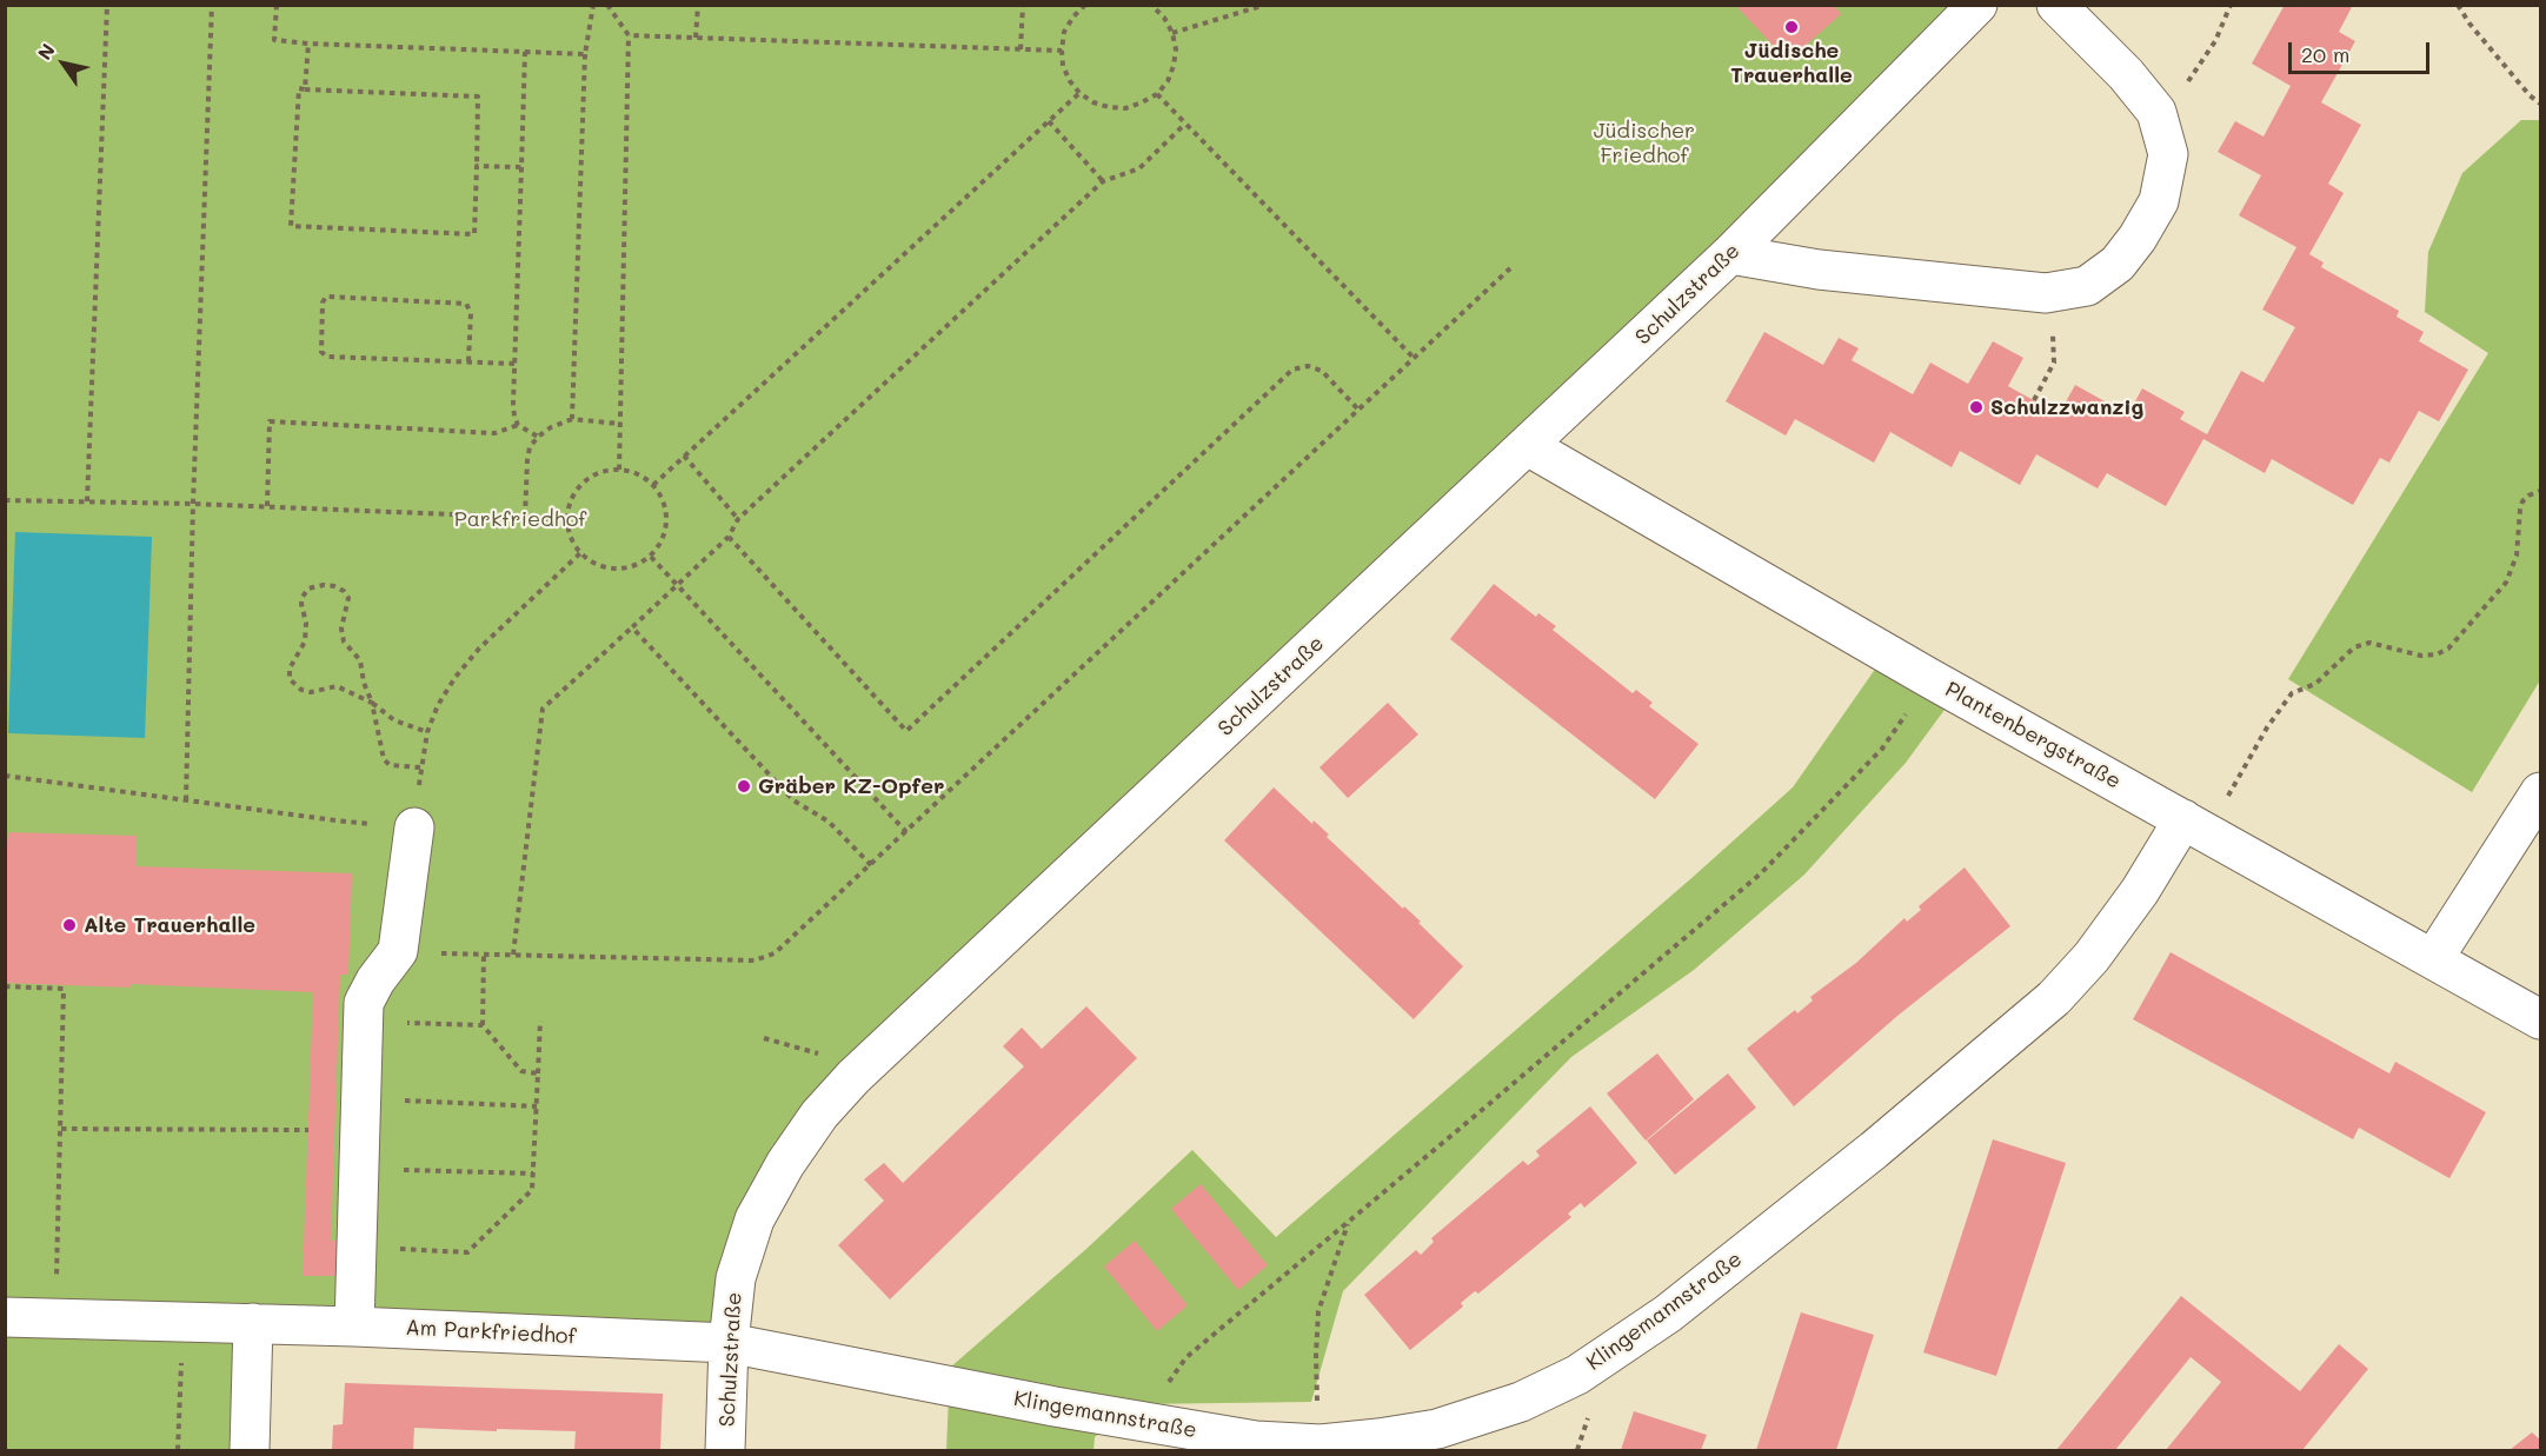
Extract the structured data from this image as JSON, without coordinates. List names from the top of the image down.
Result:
{
  "streets": {
    "street": [
      "Schulzstraße",
      "Plantenbergstraße",
      "Klingemannstraße",
      "Am Parkfriedhof"
    ]
  },
  "crossings": [
    ["Schulzstraße", "Plantenbergstraße"],
    ["Schulzstraße", "Klingemannstraße"],
    ["Schulzstraße", "Am Parkfriedhof"],
    ["Plantenbergstraße", "Klingemannstraße"],
    ["Klingemannstraße", "Am Parkfriedhof"]
  ],
  "parks": ["Jüdischer Friedhof", "Parkfriedhof"],
  "places": [
    "Jüdische Trauerhalle",
    "Schulzzwanzig",
    "Gräber KZ-Opfer",
    "Alte Trauerhalle"
  ],
  "scale_bar": "20 m",
  "north": "top left"
}
